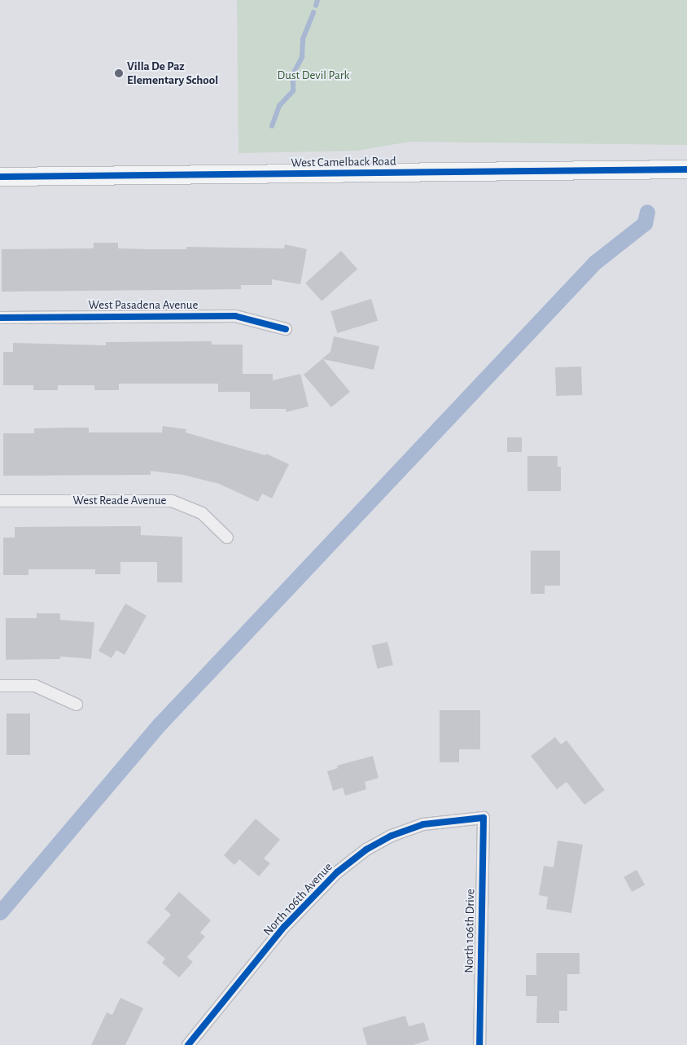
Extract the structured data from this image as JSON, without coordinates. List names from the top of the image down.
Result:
{
  "streets": {
    "main road": ["West Camelback Road"],
    "street": [
      "West Pasadena Avenue",
      "West Reade Avenue",
      "North 106th Avenue",
      "North 106th Drive"
    ]
  },
  "crossings": [
    ["North 106th Avenue", "North 106th Drive"]
  ],
  "parks": ["Dust Devil Park"],
  "places": ["Villa De Paz Elementary School"]
}
